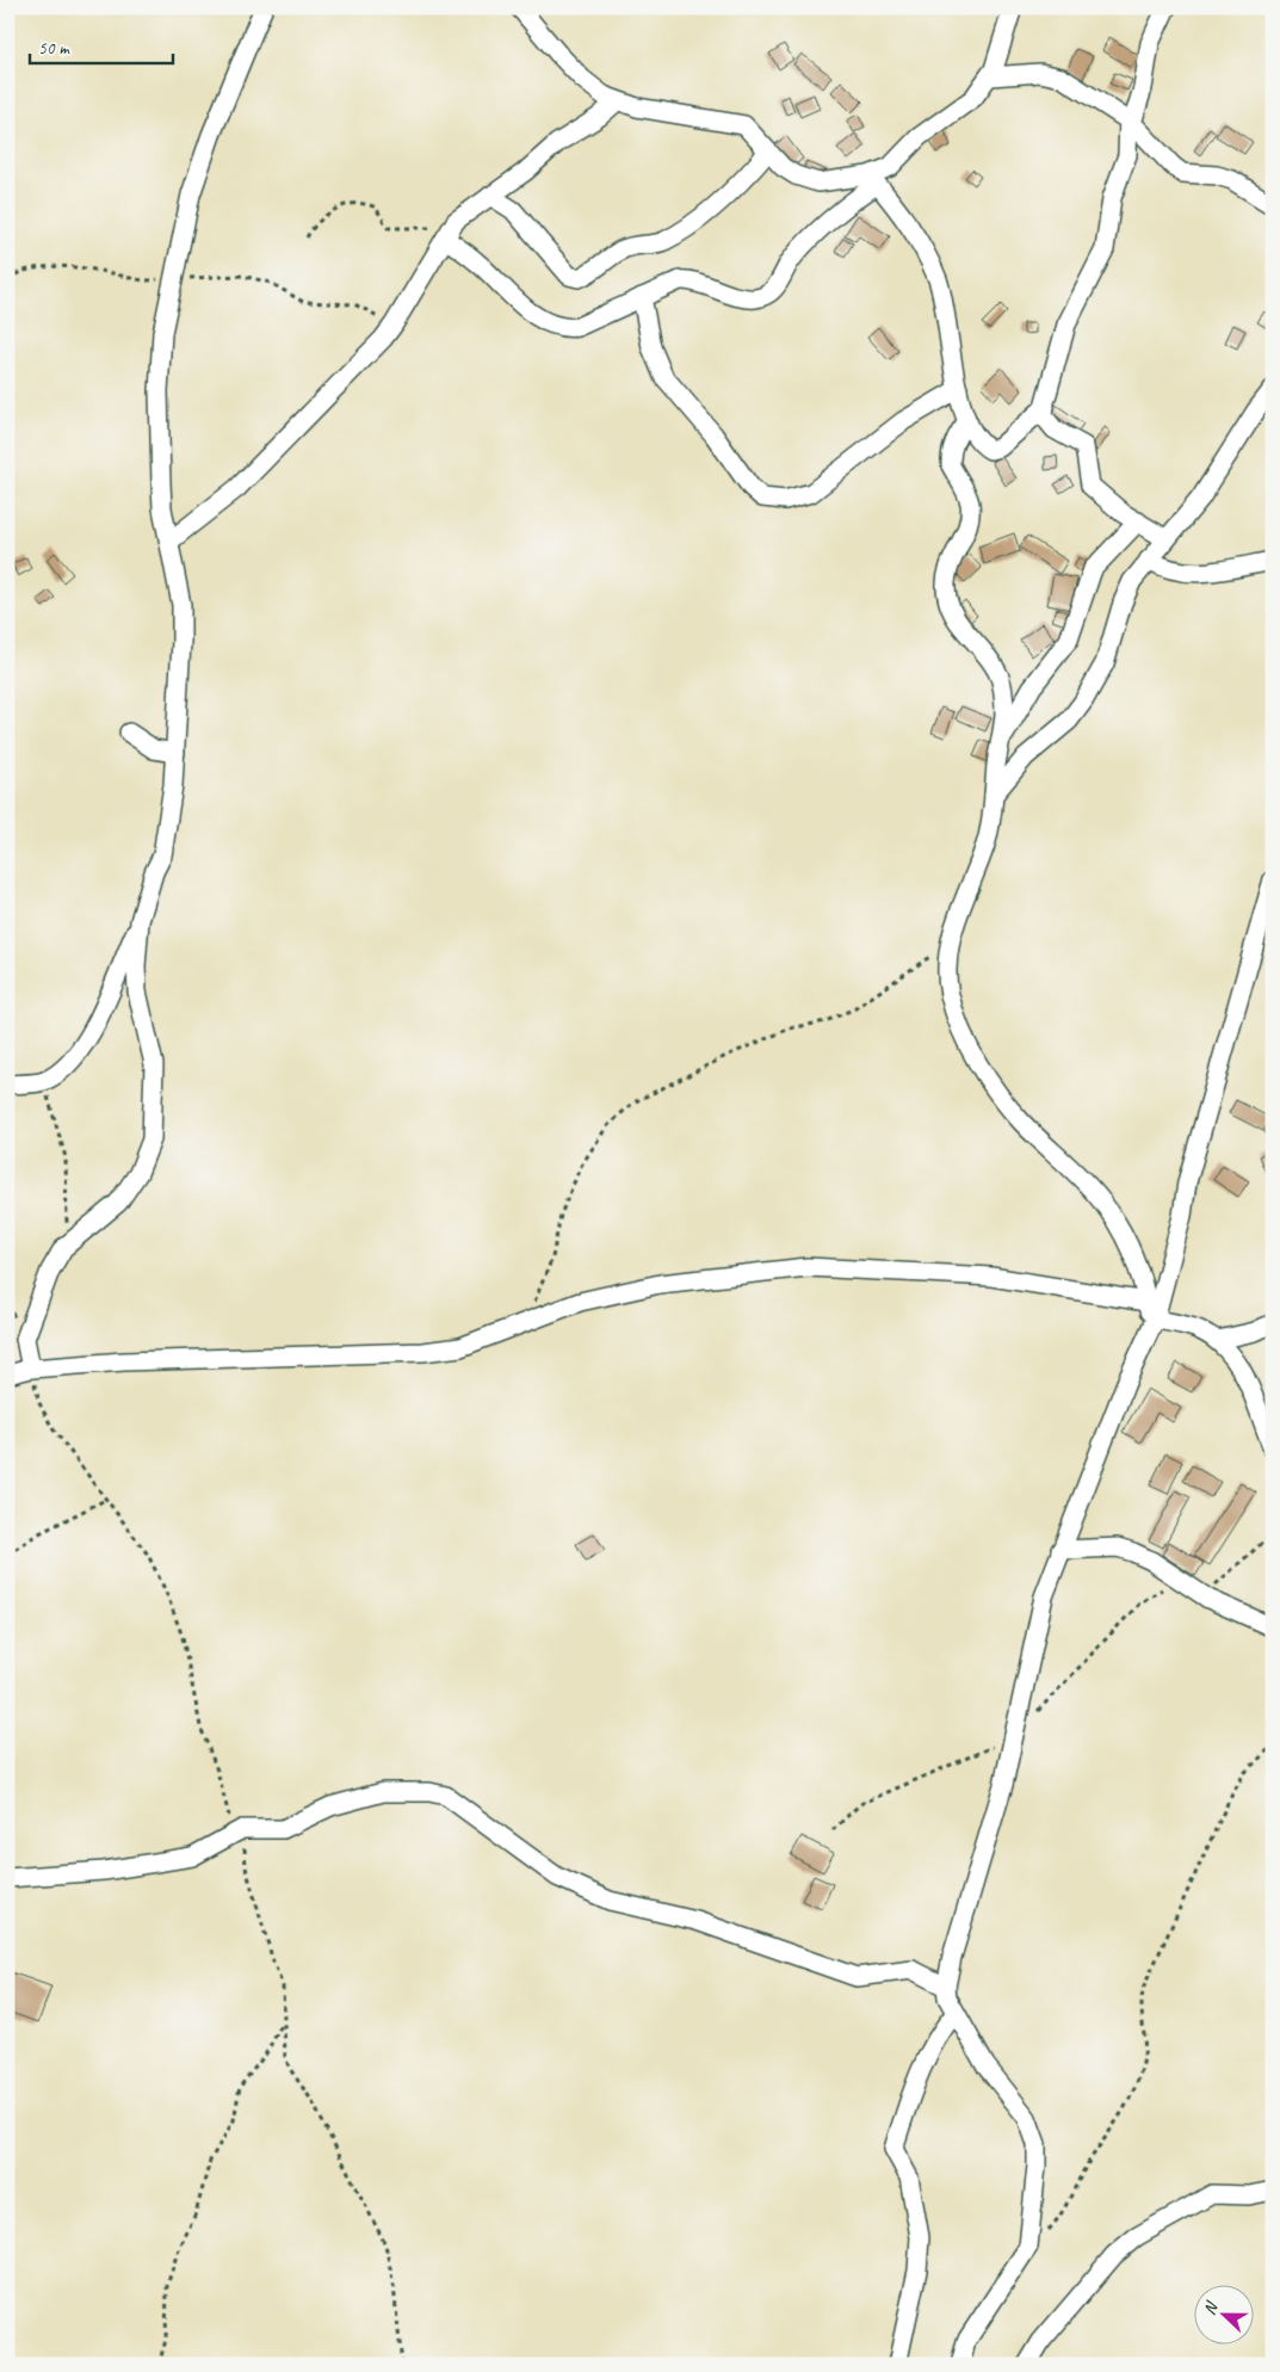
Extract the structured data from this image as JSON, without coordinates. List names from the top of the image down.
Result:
{
  "scale_bar": "50 m",
  "north": "left"
}
